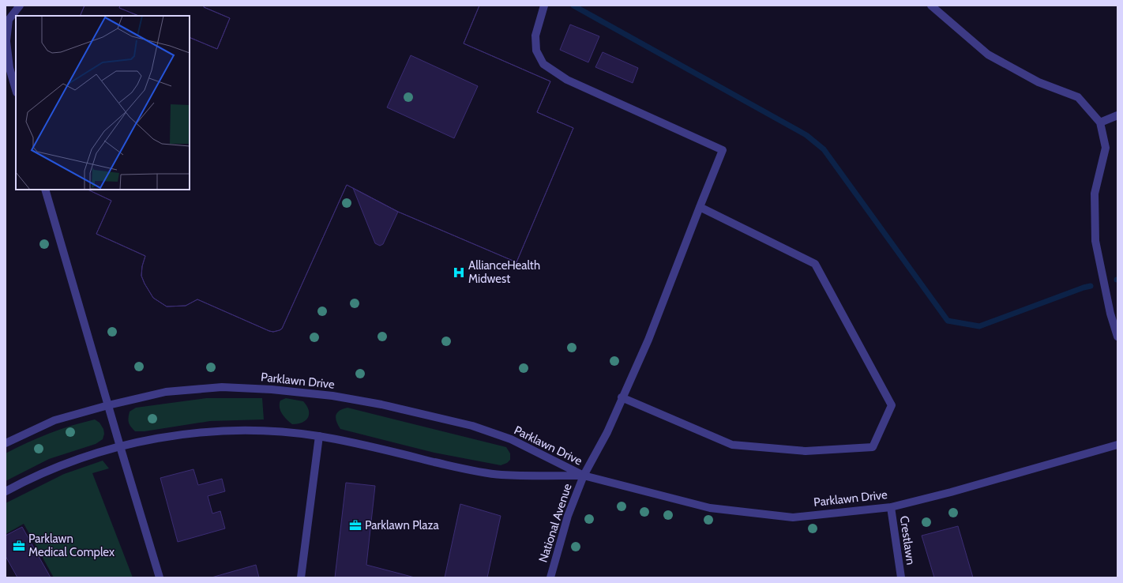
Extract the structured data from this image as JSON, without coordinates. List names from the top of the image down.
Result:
{
  "streets": {
    "street": ["Parklawn Drive", "National Avenue", "Crestlawn"]
  },
  "crossings": [
    ["Parklawn Drive", "National Avenue"],
    ["Parklawn Drive", "Crestlawn"]
  ],
  "places": {
    "hospital": ["AllianceHealth Midwest"],
    "office": ["Parklawn Plaza", "Parklawn Medical Complex"]
  }
}
